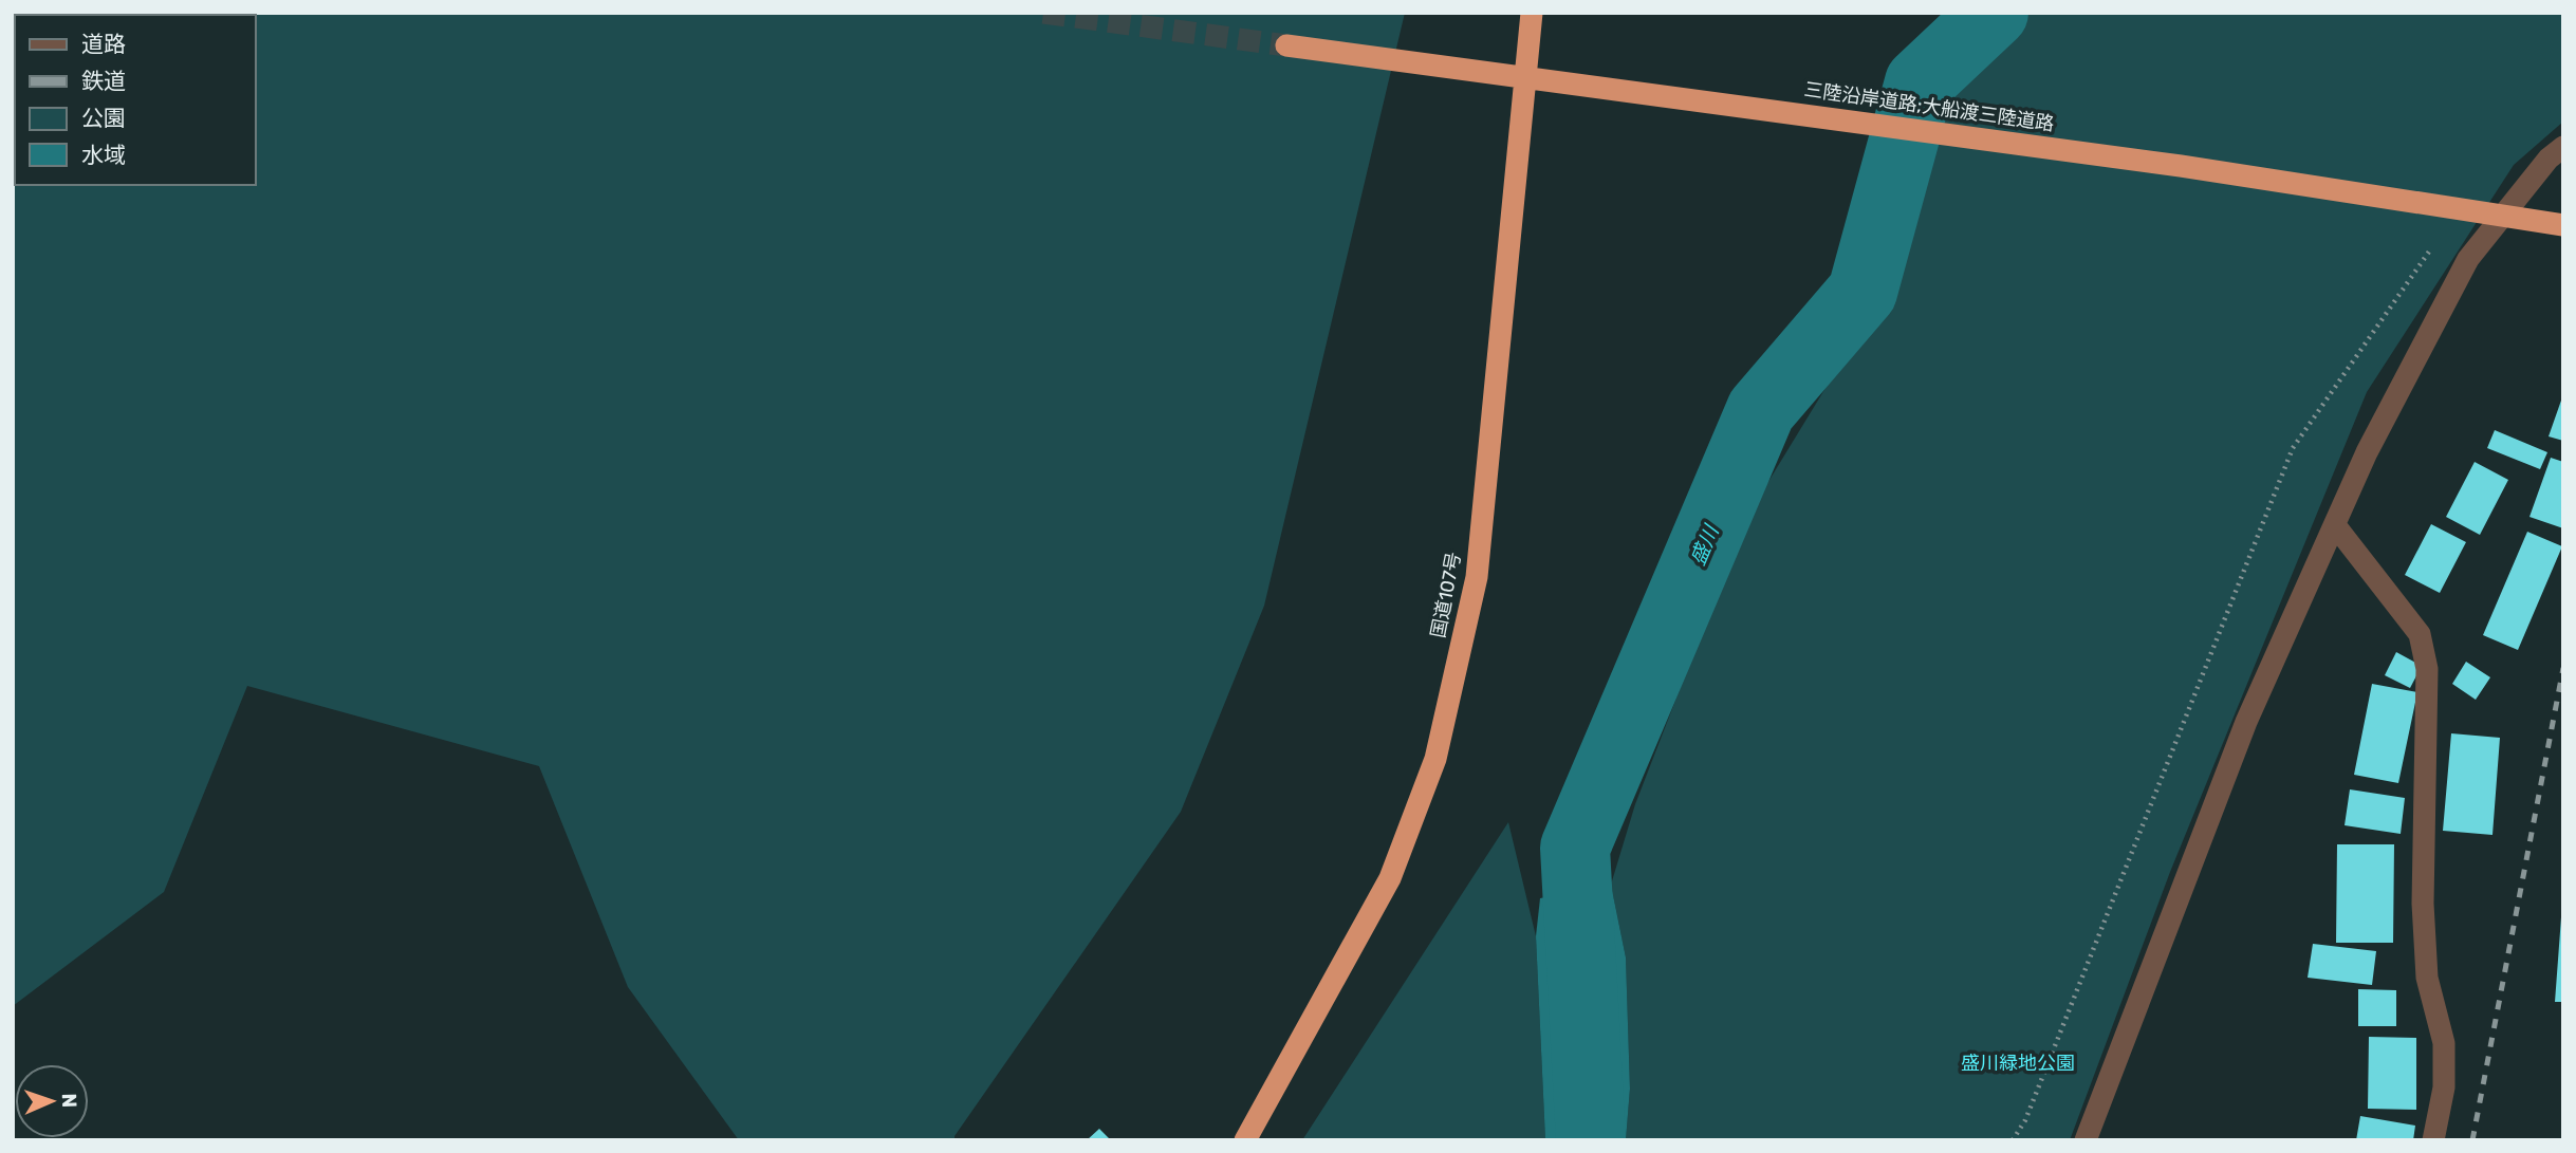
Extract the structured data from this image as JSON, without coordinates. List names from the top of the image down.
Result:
{
  "streets": {
    "highway": ["三陸沿岸道路;大船渡三陸道路", "国道107号"]
  },
  "water": ["盛川"],
  "parks": ["盛川緑地公園"],
  "legend": [
    "道路",
    "鉄道",
    "公園",
    "水域"
  ],
  "north": "right"
}
